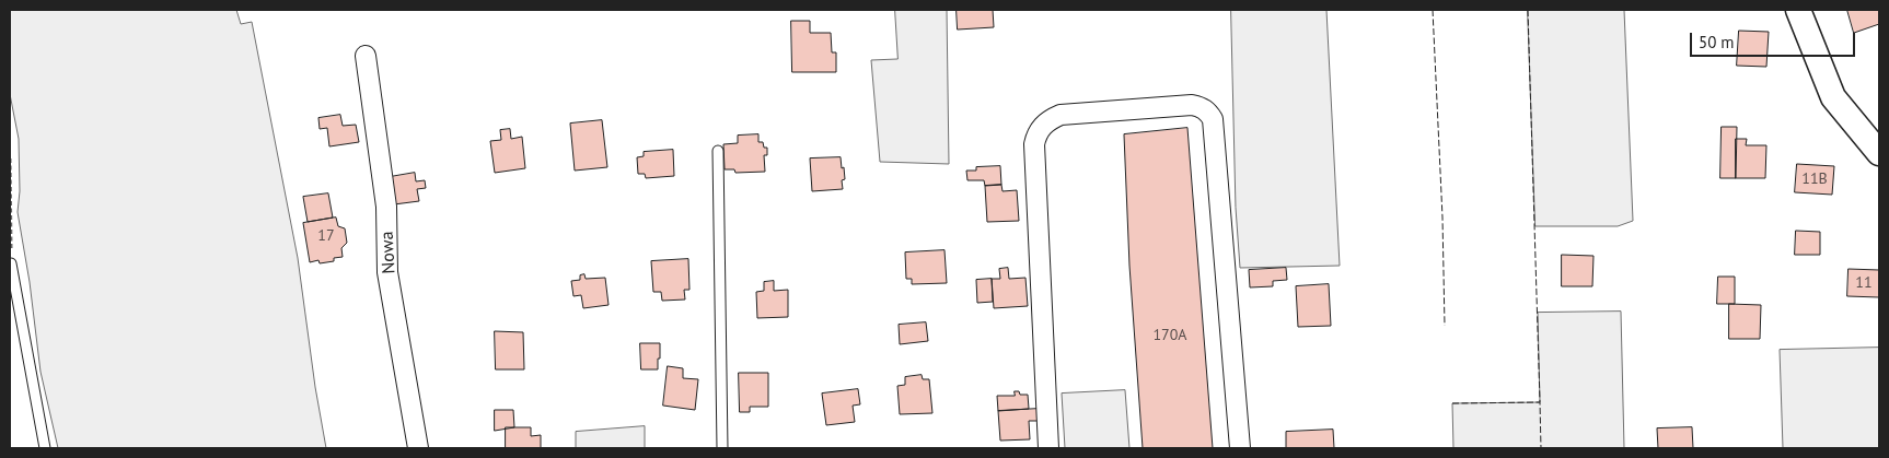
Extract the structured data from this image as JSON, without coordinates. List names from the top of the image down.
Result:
{
  "streets": {
    "street": ["Nowa"]
  },
  "house_numbers": [
    "11B",
    "17",
    "11",
    "170A"
  ],
  "scale_bar": "50 m"
}
